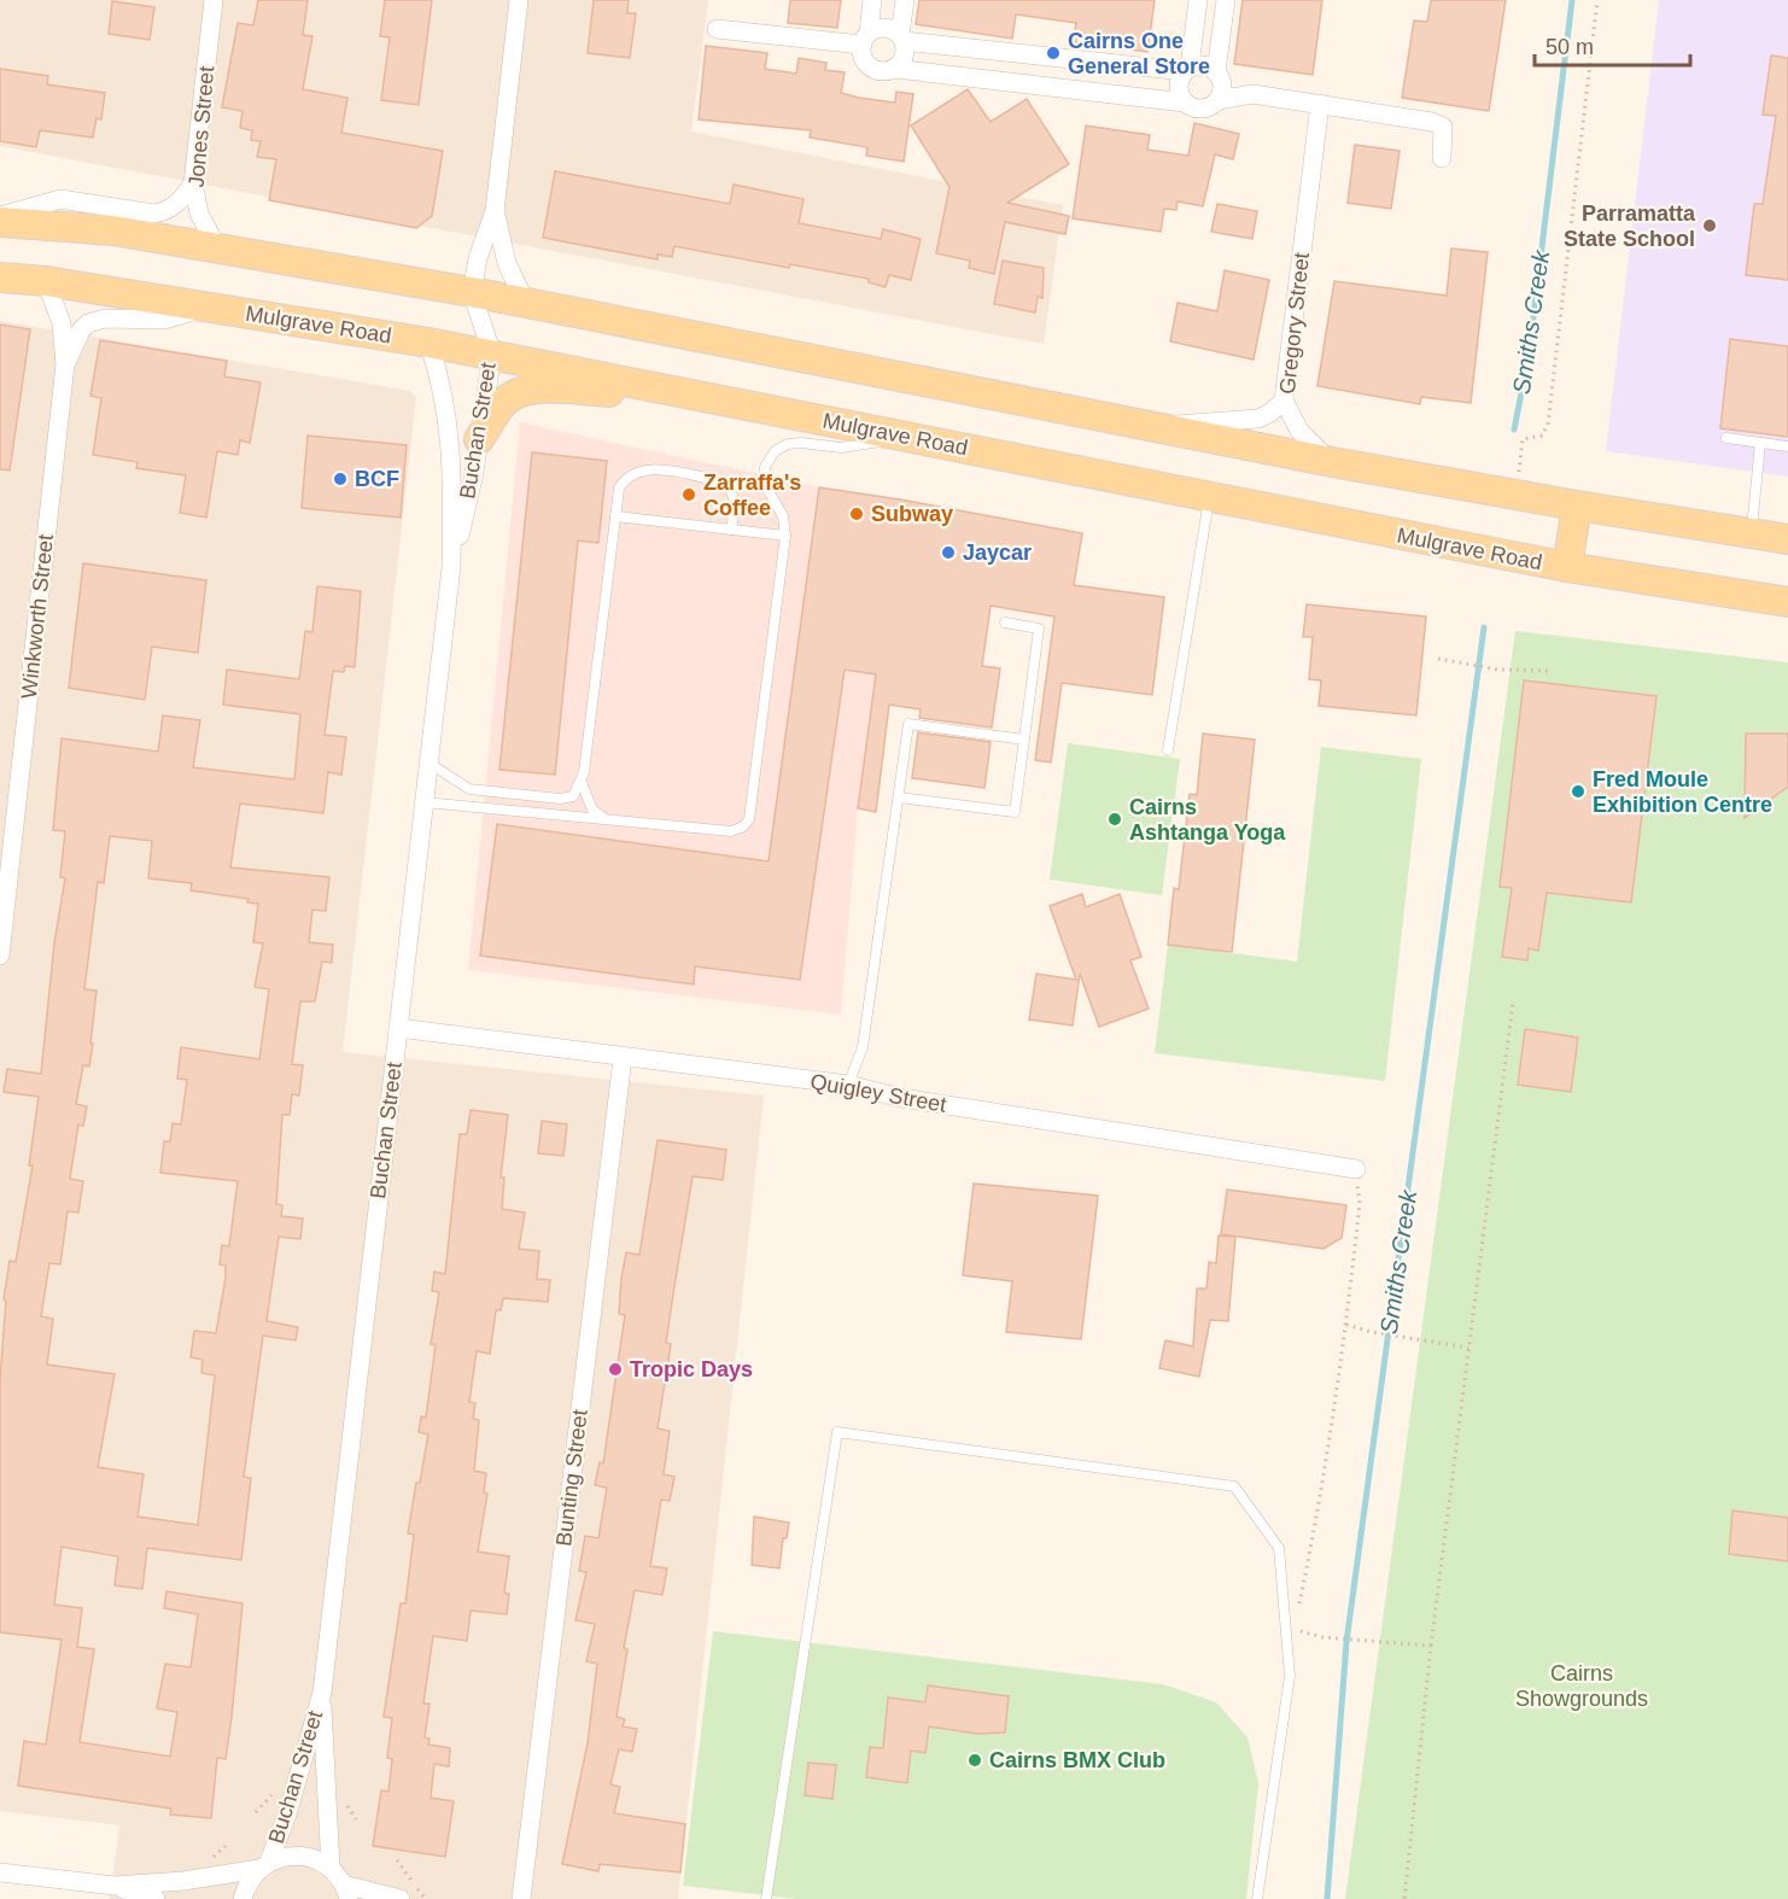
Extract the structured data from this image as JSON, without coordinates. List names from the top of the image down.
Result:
{
  "streets": {
    "main road": ["Mulgrave Road"],
    "street": [
      "Jones Street",
      "Gregory Street",
      "Buchan Street",
      "Winkworth Street",
      "Quigley Street",
      "Bunting Street"
    ]
  },
  "crossings": [
    ["Mulgrave Road", "Buchan Street"],
    ["Mulgrave Road", "Winkworth Street"],
    ["Buchan Street", "Quigley Street"],
    ["Quigley Street", "Bunting Street"]
  ],
  "water": ["Smiths Creek"],
  "parks": ["Cairns Showgrounds"],
  "places": [
    "Cairns One General Store",
    "Parramatta State School",
    "BCF",
    "Zarraffa's Coffee",
    "Subway",
    "Jaycar",
    "Fred Moule Exhibition Centre",
    "Cairns Ashtanga Yoga",
    "Tropic Days",
    "Cairns BMX Club"
  ],
  "scale_bar": "50 m"
}
